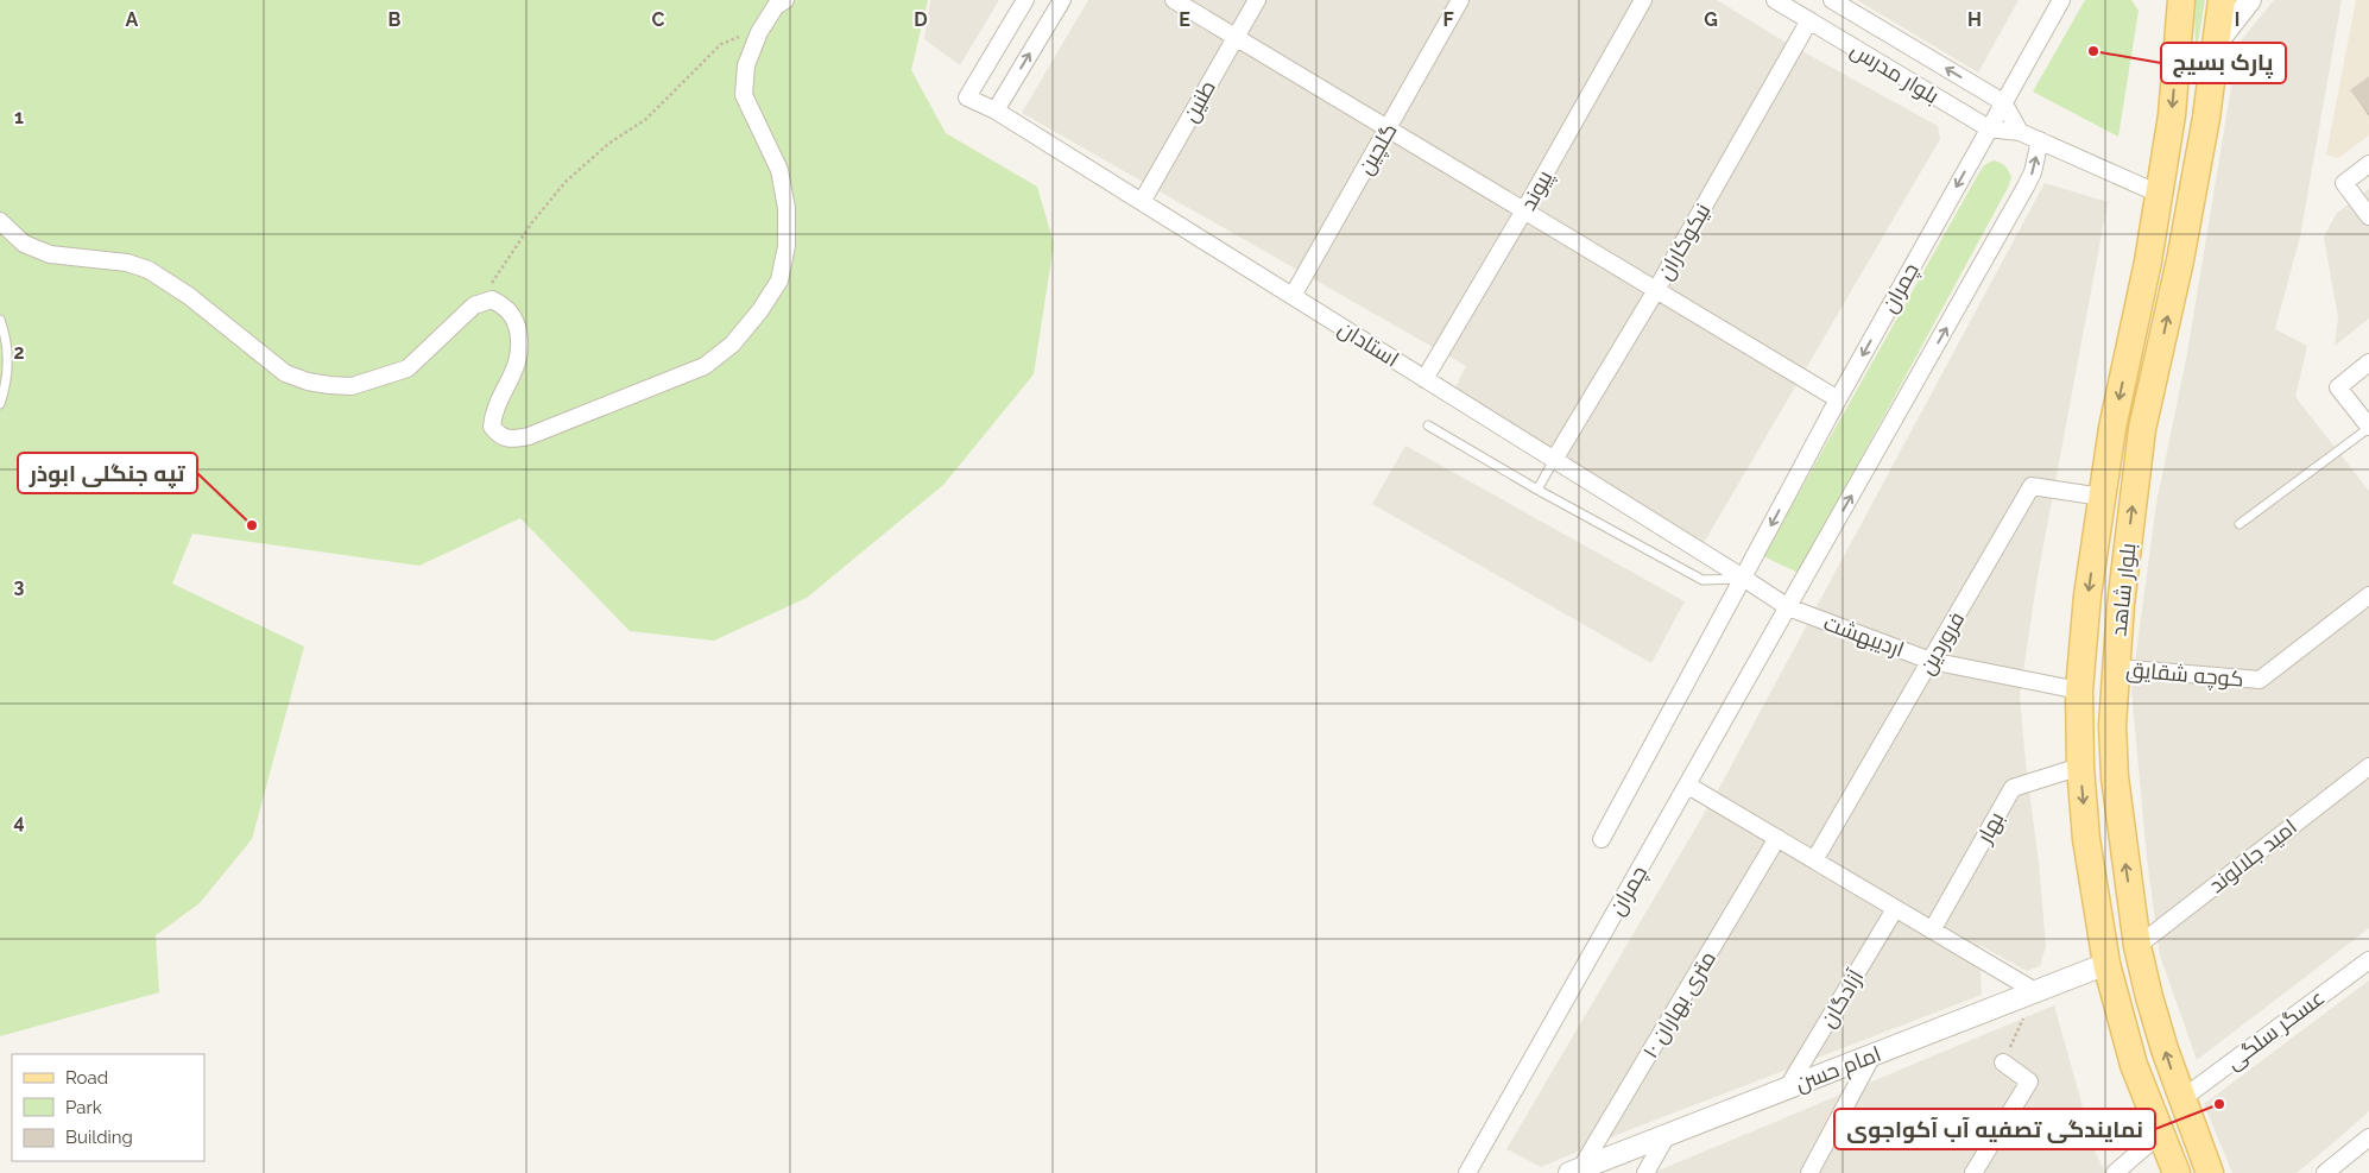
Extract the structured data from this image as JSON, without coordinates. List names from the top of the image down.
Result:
{
  "streets": {
    "main road": ["بلوار شاهد"],
    "street": [
      "بلوار مدرس",
      "طنین",
      "گلچین",
      "پیوند",
      "نیکوکاران",
      "چمران",
      "استادان",
      "اردیبهشت",
      "فروردین",
      "کوچه شقایق",
      "بهار",
      "امید جلالوند",
      "آزادگان",
      "۱۰ متری بهاران",
      "عسگر سلگی",
      "امام حسن"
    ]
  },
  "crossings": [
    ["بلوار مدرس", "نیکوکاران"],
    ["بلوار مدرس", "چمران"],
    ["بلوار مدرس", "بلوار شاهد"],
    ["طنین", "استادان"],
    ["گلچین", "استادان"],
    ["پیوند", "استادان"],
    ["نیکوکاران", "استادان"],
    ["چمران", "استادان"],
    ["چمران", "اردیبهشت"],
    ["بلوار شاهد", "اردیبهشت"],
    ["بلوار شاهد", "فروردین"],
    ["بلوار شاهد", "کوچه شقایق"],
    ["بلوار شاهد", "بهار"],
    ["بلوار شاهد", "امید جلالوند"],
    ["بلوار شاهد", "عسگر سلگی"],
    ["بلوار شاهد", "امام حسن"],
    ["اردیبهشت", "فروردین"],
    ["آزادگان", "امام حسن"],
    ["۱۰ متری بهاران", "امام حسن"]
  ],
  "places": ["پارک بسیج", "تپه جنگلی ابوذر", "نمایندگی تصفیه آب آکواجوی"],
  "legend": ["Road", "Park", "Building"],
  "grid": {
    "columns": [
      "A",
      "B",
      "C",
      "D",
      "E",
      "F",
      "G",
      "H",
      "I"
    ],
    "rows": [
      "1",
      "2",
      "3",
      "4"
    ]
  }
}
